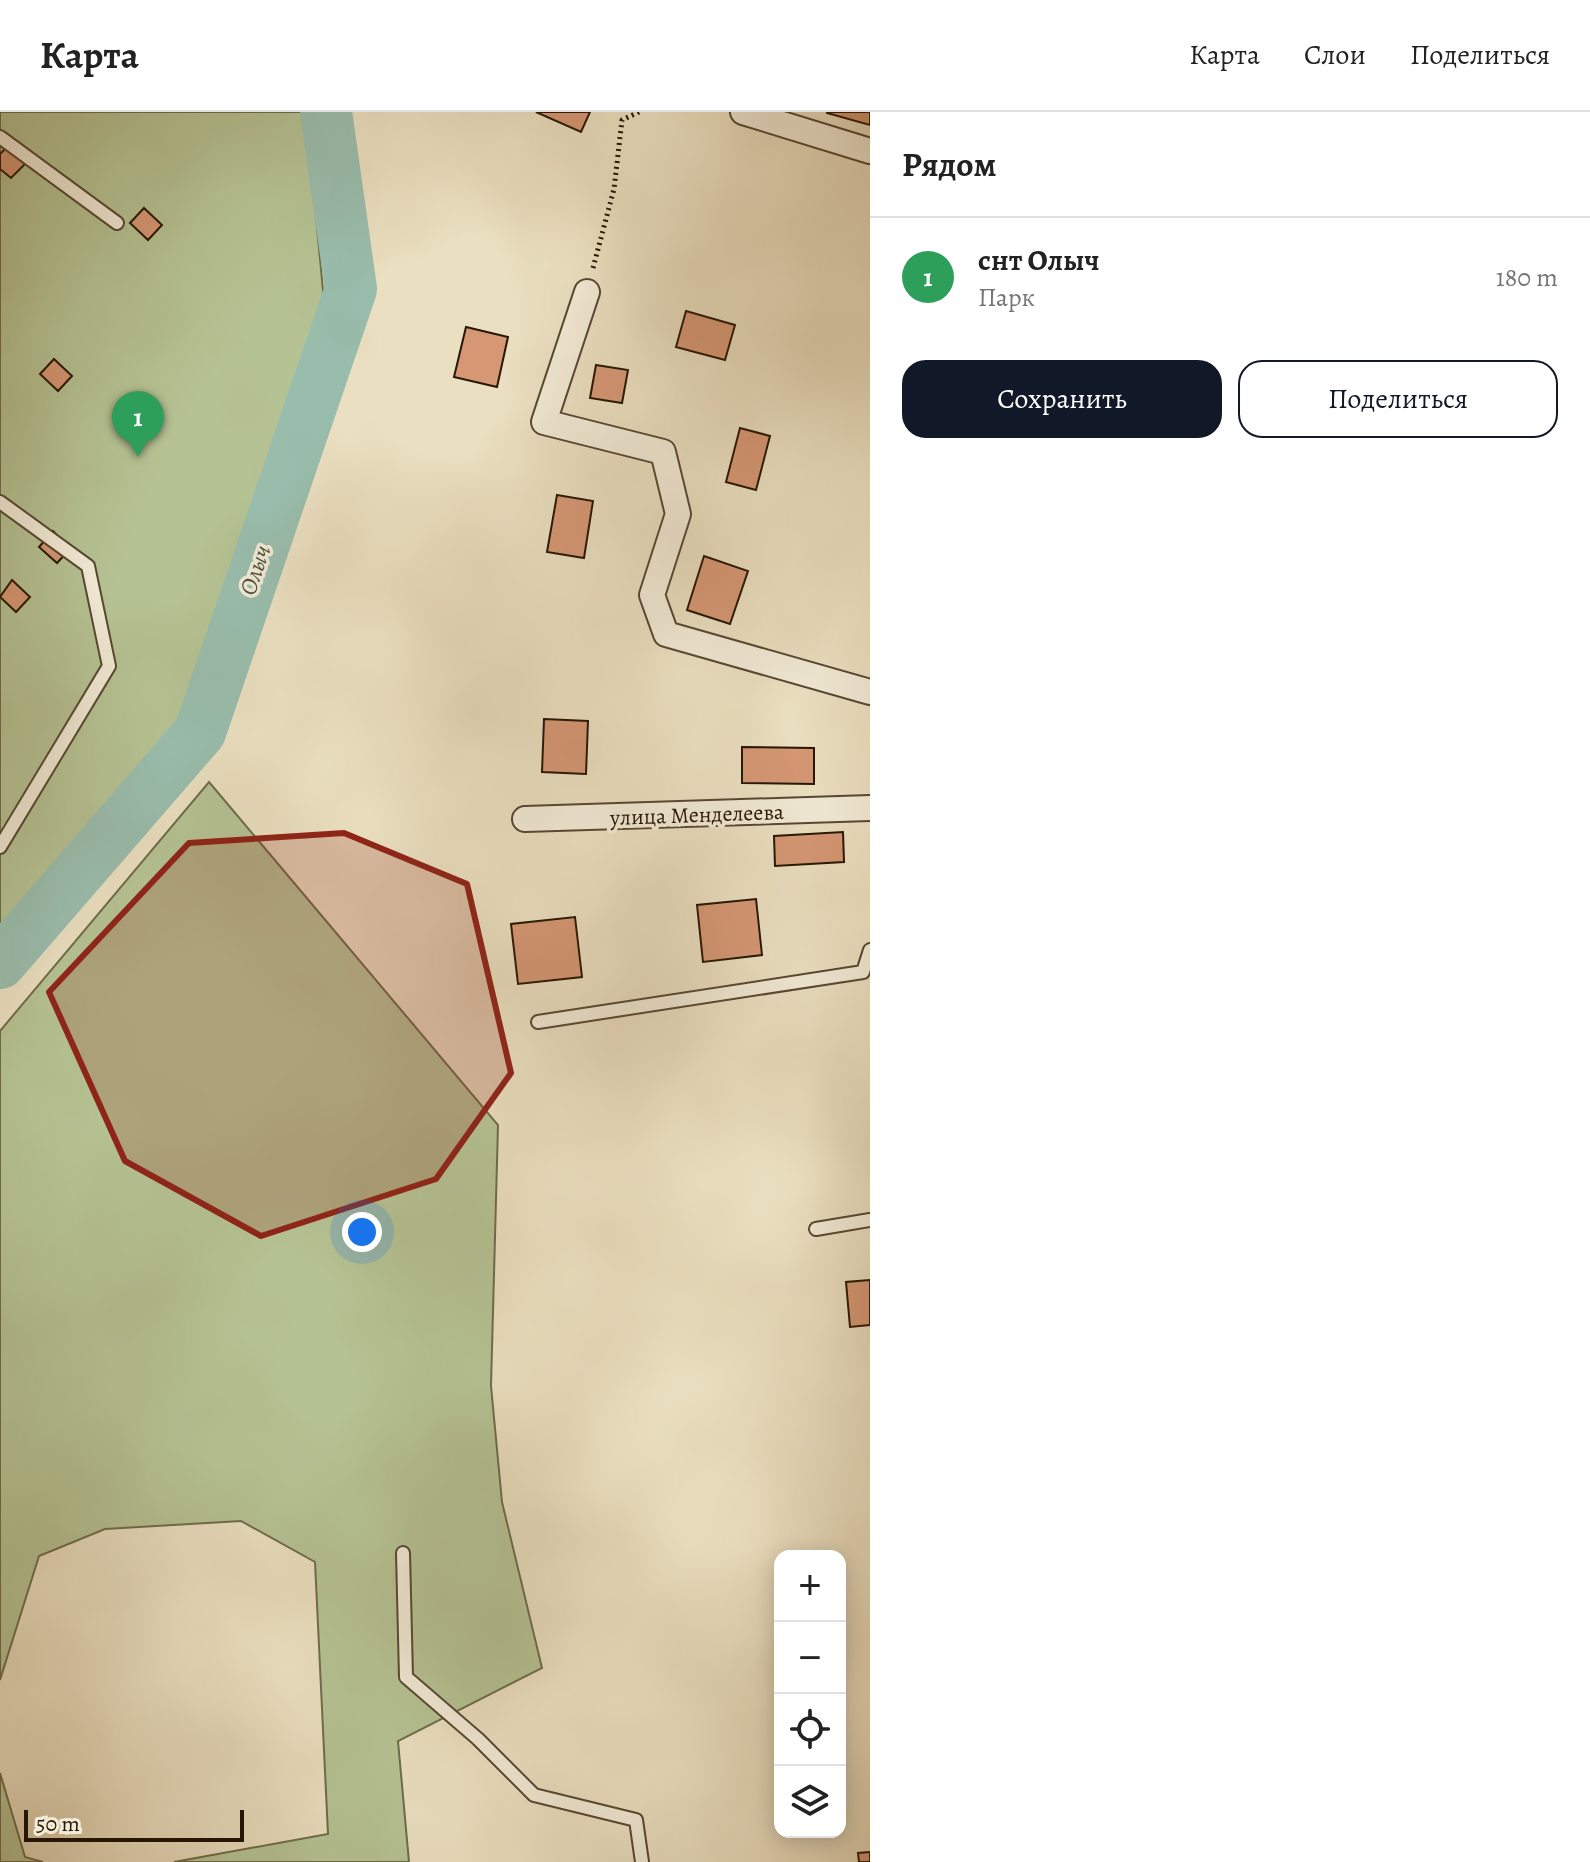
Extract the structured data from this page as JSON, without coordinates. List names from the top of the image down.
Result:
{
  "streets": {
    "street": ["улица Менделеева"]
  },
  "water": ["Олыч"],
  "scale_bar": "50 m",
  "page": {
    "header": "Карта",
    "nav": ["Карта", "Слои", "Поделиться"],
    "heading": "Рядом",
    "list": [
      {
        "mark": "1",
        "name": "снт Олыч",
        "note": "Парк",
        "value": "180 m"
      }
    ],
    "buttons": ["Сохранить", "Поделиться"],
    "pins": "1",
    "map_buttons": ["+", "−"],
    "scale": "50 m"
  }
}
